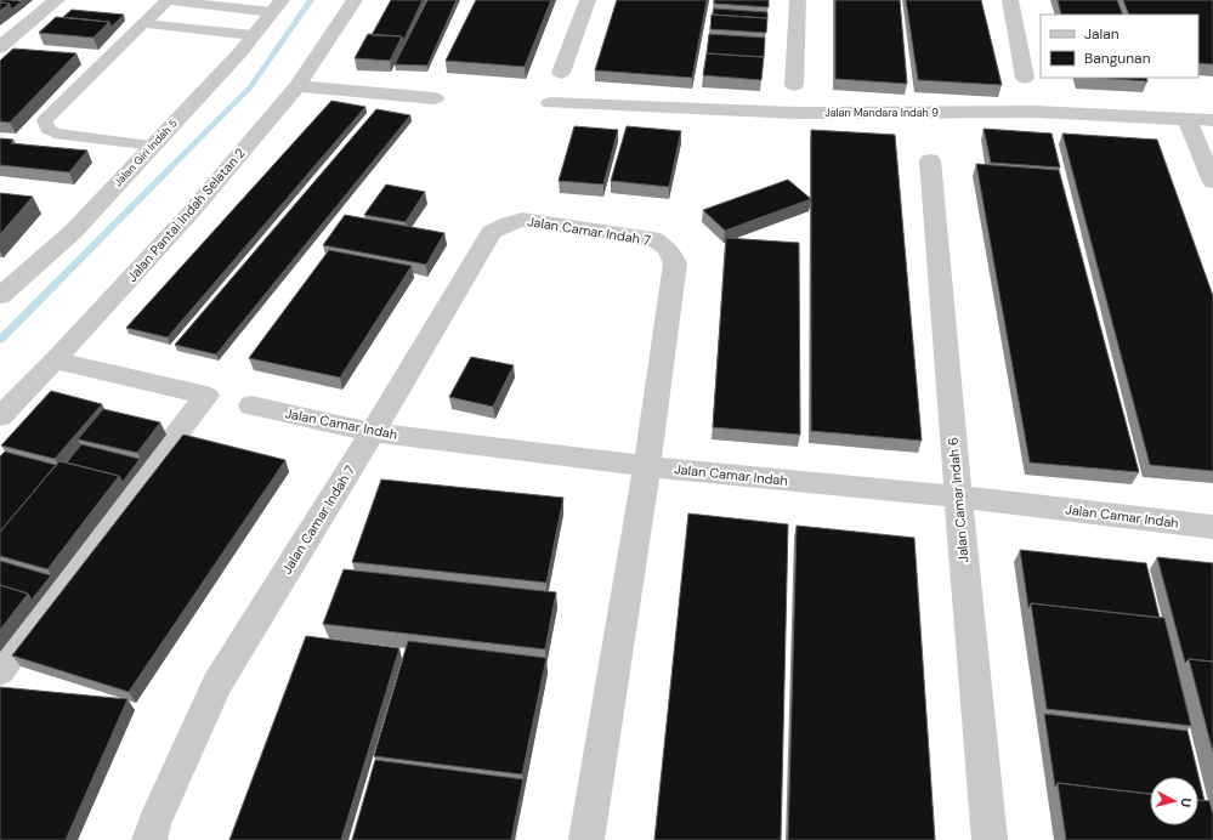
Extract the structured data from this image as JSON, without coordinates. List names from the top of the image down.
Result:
{
  "streets": {
    "street": [
      "Jalan Mandara Indah 9",
      "Jalan Giri Indah 5",
      "Jalan Pantai Indah Selatan 2",
      "Jalan Camar Indah 7",
      "Jalan Camar Indah",
      "Jalan Camar Indah 6"
    ]
  },
  "crossings": [
    ["Jalan Camar Indah 7", "Jalan Camar Indah"],
    ["Jalan Camar Indah", "Jalan Camar Indah 6"]
  ],
  "legend": ["Jalan", "Bangunan"],
  "north": "right"
}
